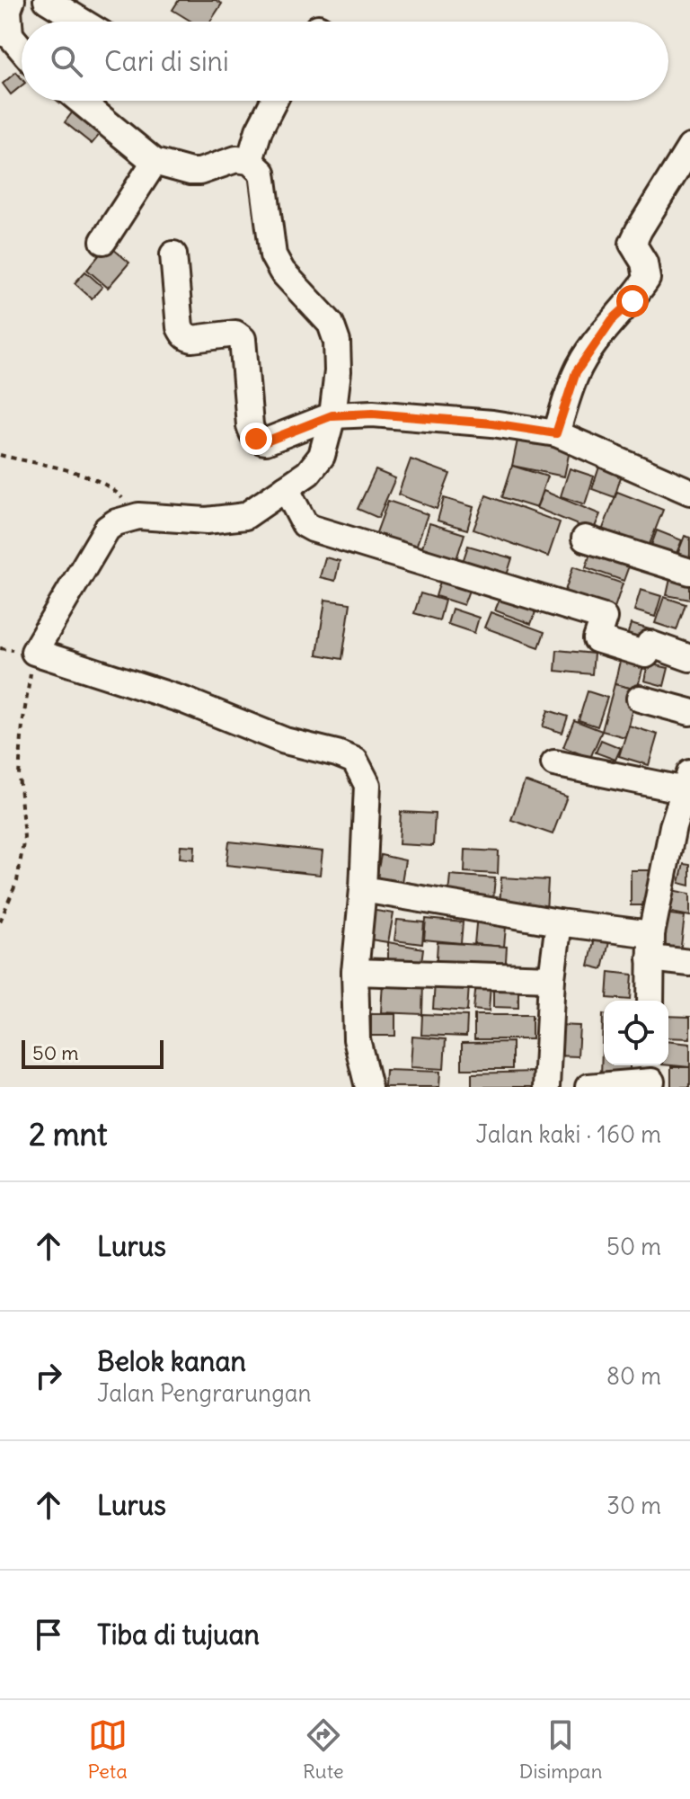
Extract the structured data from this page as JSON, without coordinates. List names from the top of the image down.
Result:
{
  "scale_bar": "50 m",
  "page": {
    "search": "Cari di sini",
    "scale": "50 m",
    "heading": ["2 mnt", "Jalan kaki · 160 m"],
    "list": [
      ["Lurus", "50 m"],
      ["Belok kanan", "Jalan Pengrarungan", "80 m"],
      ["Lurus", "30 m"],
      "Tiba di tujuan"
    ],
    "nav": ["Peta", "Rute", "Disimpan"]
  }
}
